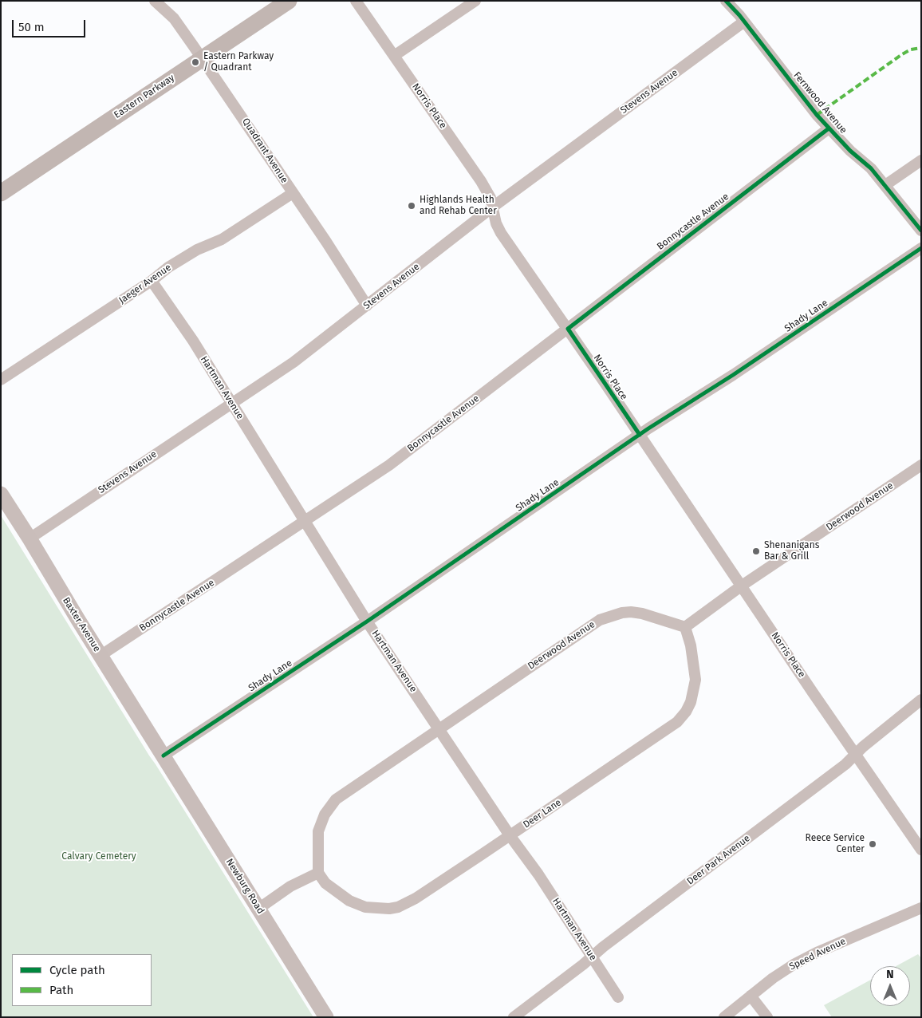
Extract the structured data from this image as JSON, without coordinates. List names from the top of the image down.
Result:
{
  "streets": {
    "main road": ["Eastern Parkway", "Baxter Avenue", "Newburg Road"],
    "street": [
      "Stevens Avenue",
      "Fernwood Avenue",
      "Norris Place",
      "Quadrant Avenue",
      "Bonnycastle Avenue",
      "Jaeger Avenue",
      "Shady Lane",
      "Hartman Avenue",
      "Deerwood Avenue",
      "Deer Lane",
      "Deer Park Avenue",
      "Speed Avenue"
    ]
  },
  "crossings": [
    ["Stevens Avenue", "Fernwood Avenue"],
    ["Stevens Avenue", "Norris Place"],
    ["Stevens Avenue", "Quadrant Avenue"],
    ["Stevens Avenue", "Hartman Avenue"],
    ["Stevens Avenue", "Baxter Avenue"],
    ["Eastern Parkway", "Quadrant Avenue"],
    ["Fernwood Avenue", "Bonnycastle Avenue"],
    ["Norris Place", "Bonnycastle Avenue"],
    ["Norris Place", "Shady Lane"],
    ["Norris Place", "Deerwood Avenue"],
    ["Norris Place", "Deer Park Avenue"],
    ["Quadrant Avenue", "Jaeger Avenue"],
    ["Bonnycastle Avenue", "Hartman Avenue"],
    ["Bonnycastle Avenue", "Baxter Avenue"],
    ["Jaeger Avenue", "Hartman Avenue"],
    ["Shady Lane", "Hartman Avenue"],
    ["Shady Lane", "Baxter Avenue"],
    ["Shady Lane", "Newburg Road"],
    ["Hartman Avenue", "Deerwood Avenue"],
    ["Hartman Avenue", "Deer Lane"],
    ["Hartman Avenue", "Deer Park Avenue"],
    ["Deerwood Avenue", "Deer Lane"],
    ["Baxter Avenue", "Newburg Road"]
  ],
  "parks": ["Calvary Cemetery"],
  "places": [
    "Eastern Parkway / Quadrant",
    "Highlands Health and Rehab Center",
    "Shenanigans Bar & Grill",
    "Reece Service Center"
  ],
  "legend": ["Cycle path", "Path"],
  "scale_bar": "50 m",
  "north": "top"
}
